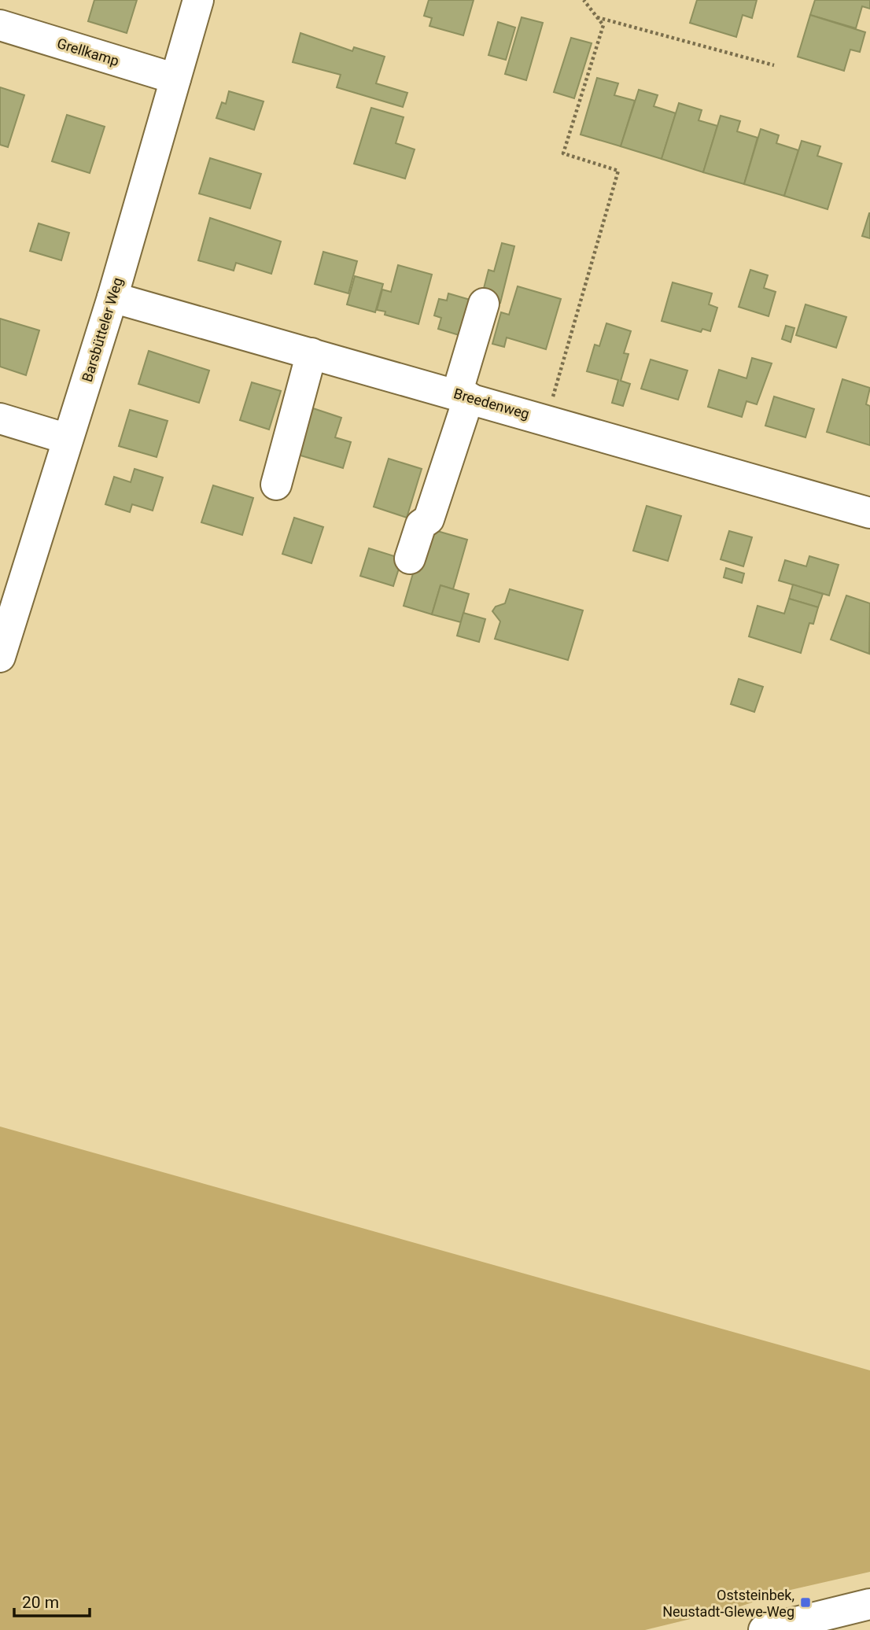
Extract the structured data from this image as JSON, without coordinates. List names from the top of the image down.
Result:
{
  "streets": {
    "street": ["Grellkamp", "Barsbütteler Weg", "Breedenweg"]
  },
  "crossings": [
    ["Grellkamp", "Barsbütteler Weg"],
    ["Barsbütteler Weg", "Breedenweg"]
  ],
  "places": {
    "transit": ["Oststeinbek, Neustadt-Glewe-Weg"]
  },
  "scale_bar": "20 m"
}
